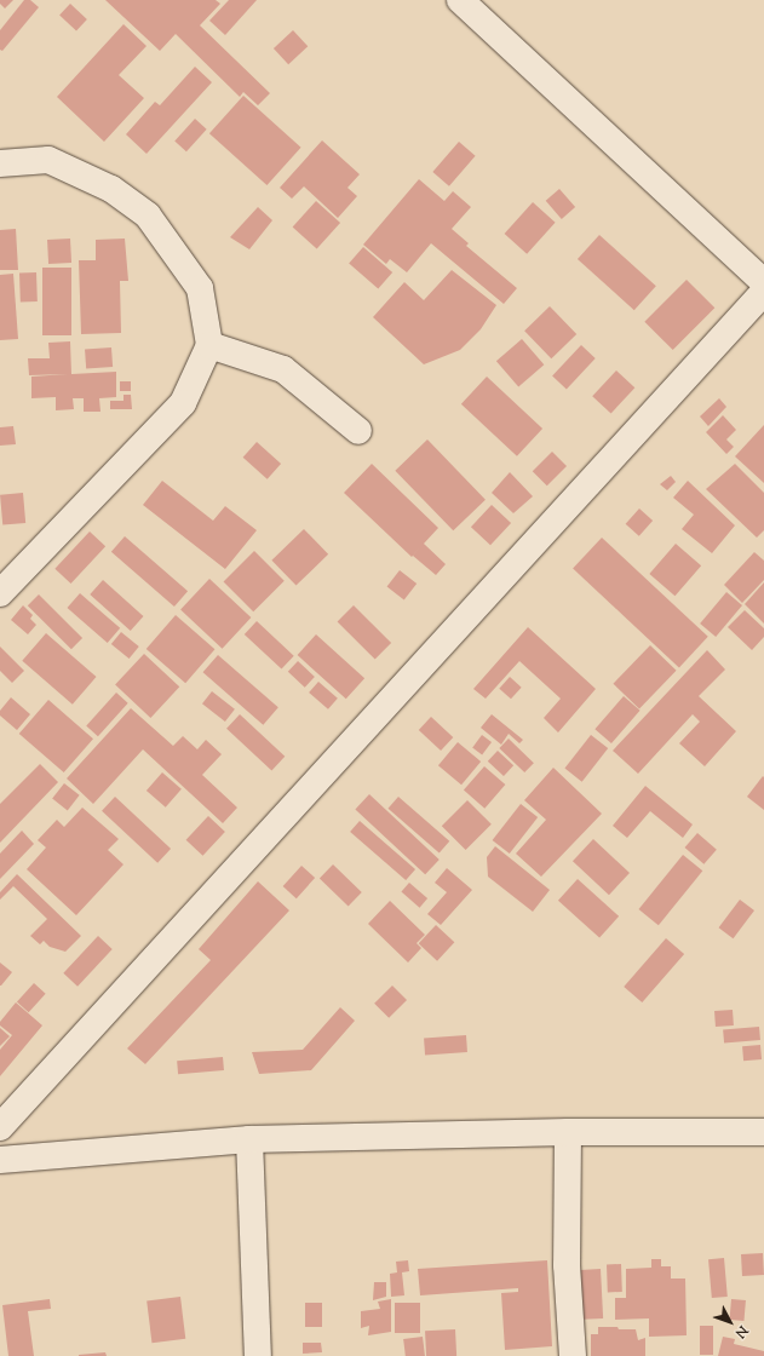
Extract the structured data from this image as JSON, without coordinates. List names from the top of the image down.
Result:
{
  "north": "bottom right"
}
